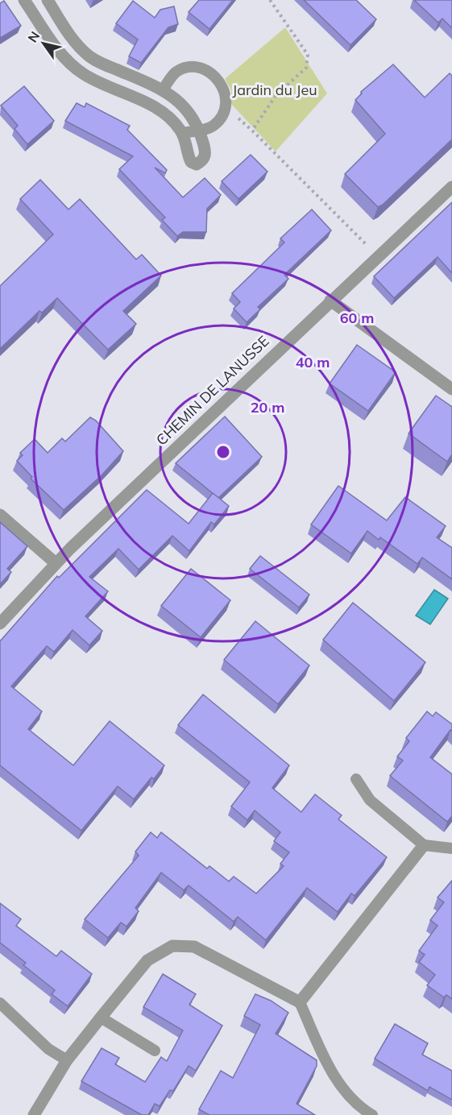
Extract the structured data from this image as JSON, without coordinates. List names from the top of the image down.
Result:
{
  "streets": {
    "street": ["CHEMIN DE LANUSSE"]
  },
  "parks": ["Jardin du Jeu"],
  "north": "top left",
  "rings": ["60 m", "40 m", "20 m"]
}
